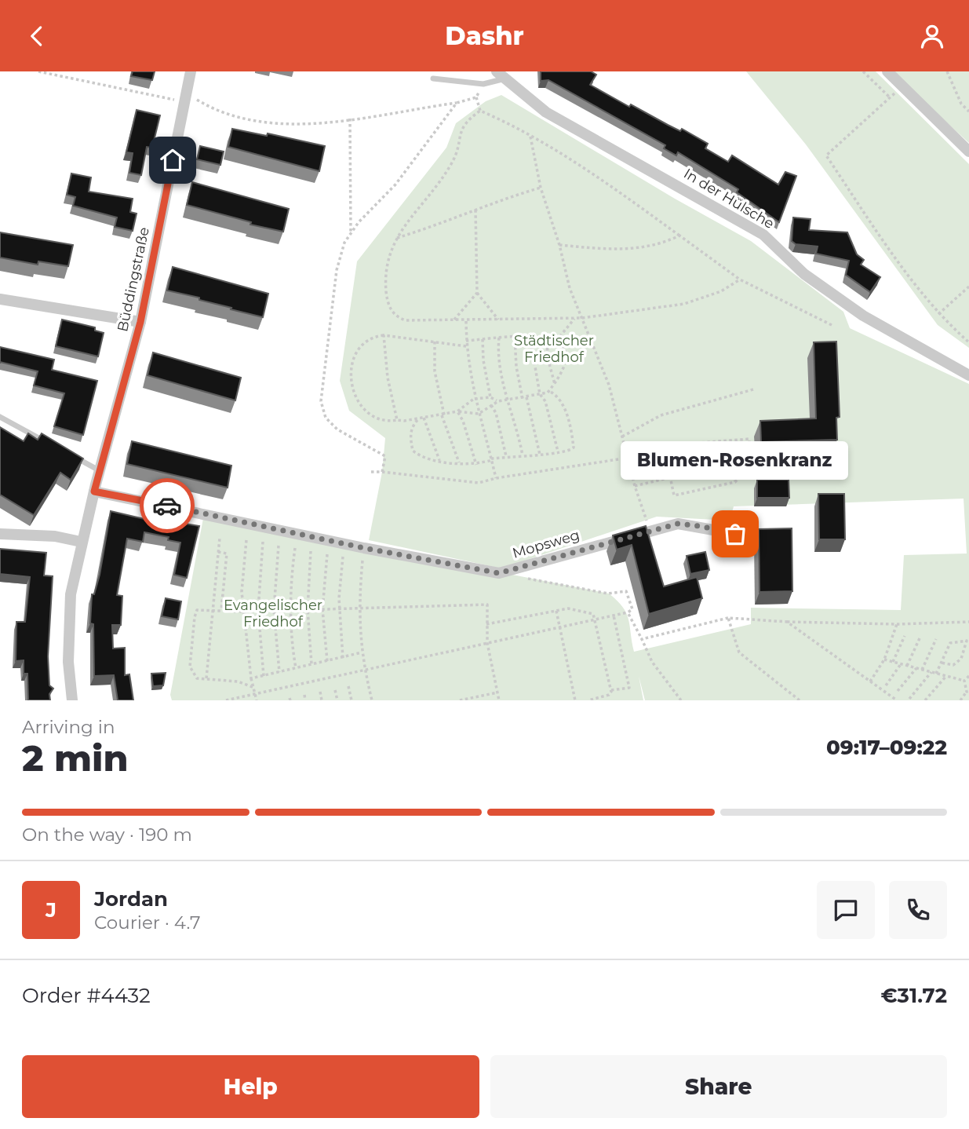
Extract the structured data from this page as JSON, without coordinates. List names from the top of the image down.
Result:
{
  "streets": {
    "street": ["In der Hülsche", "Büddingstraße", "Mopsweg"]
  },
  "parks": ["Städtischer Friedhof", "Evangelischer Friedhof"],
  "places": ["Blumen-Rosenkranz"],
  "page": {
    "header": "Dashr",
    "bubble": "Blumen-Rosenkranz",
    "heading": ["2 min", "Arriving in", "09:17–09:22"],
    "panel": [
      "Jordan",
      "Courier · 4.7",
      "Order #4432",
      "€31.72"
    ],
    "bar": "On the way · 190 m",
    "round": "J",
    "buttons": ["Help", "Share"]
  }
}
